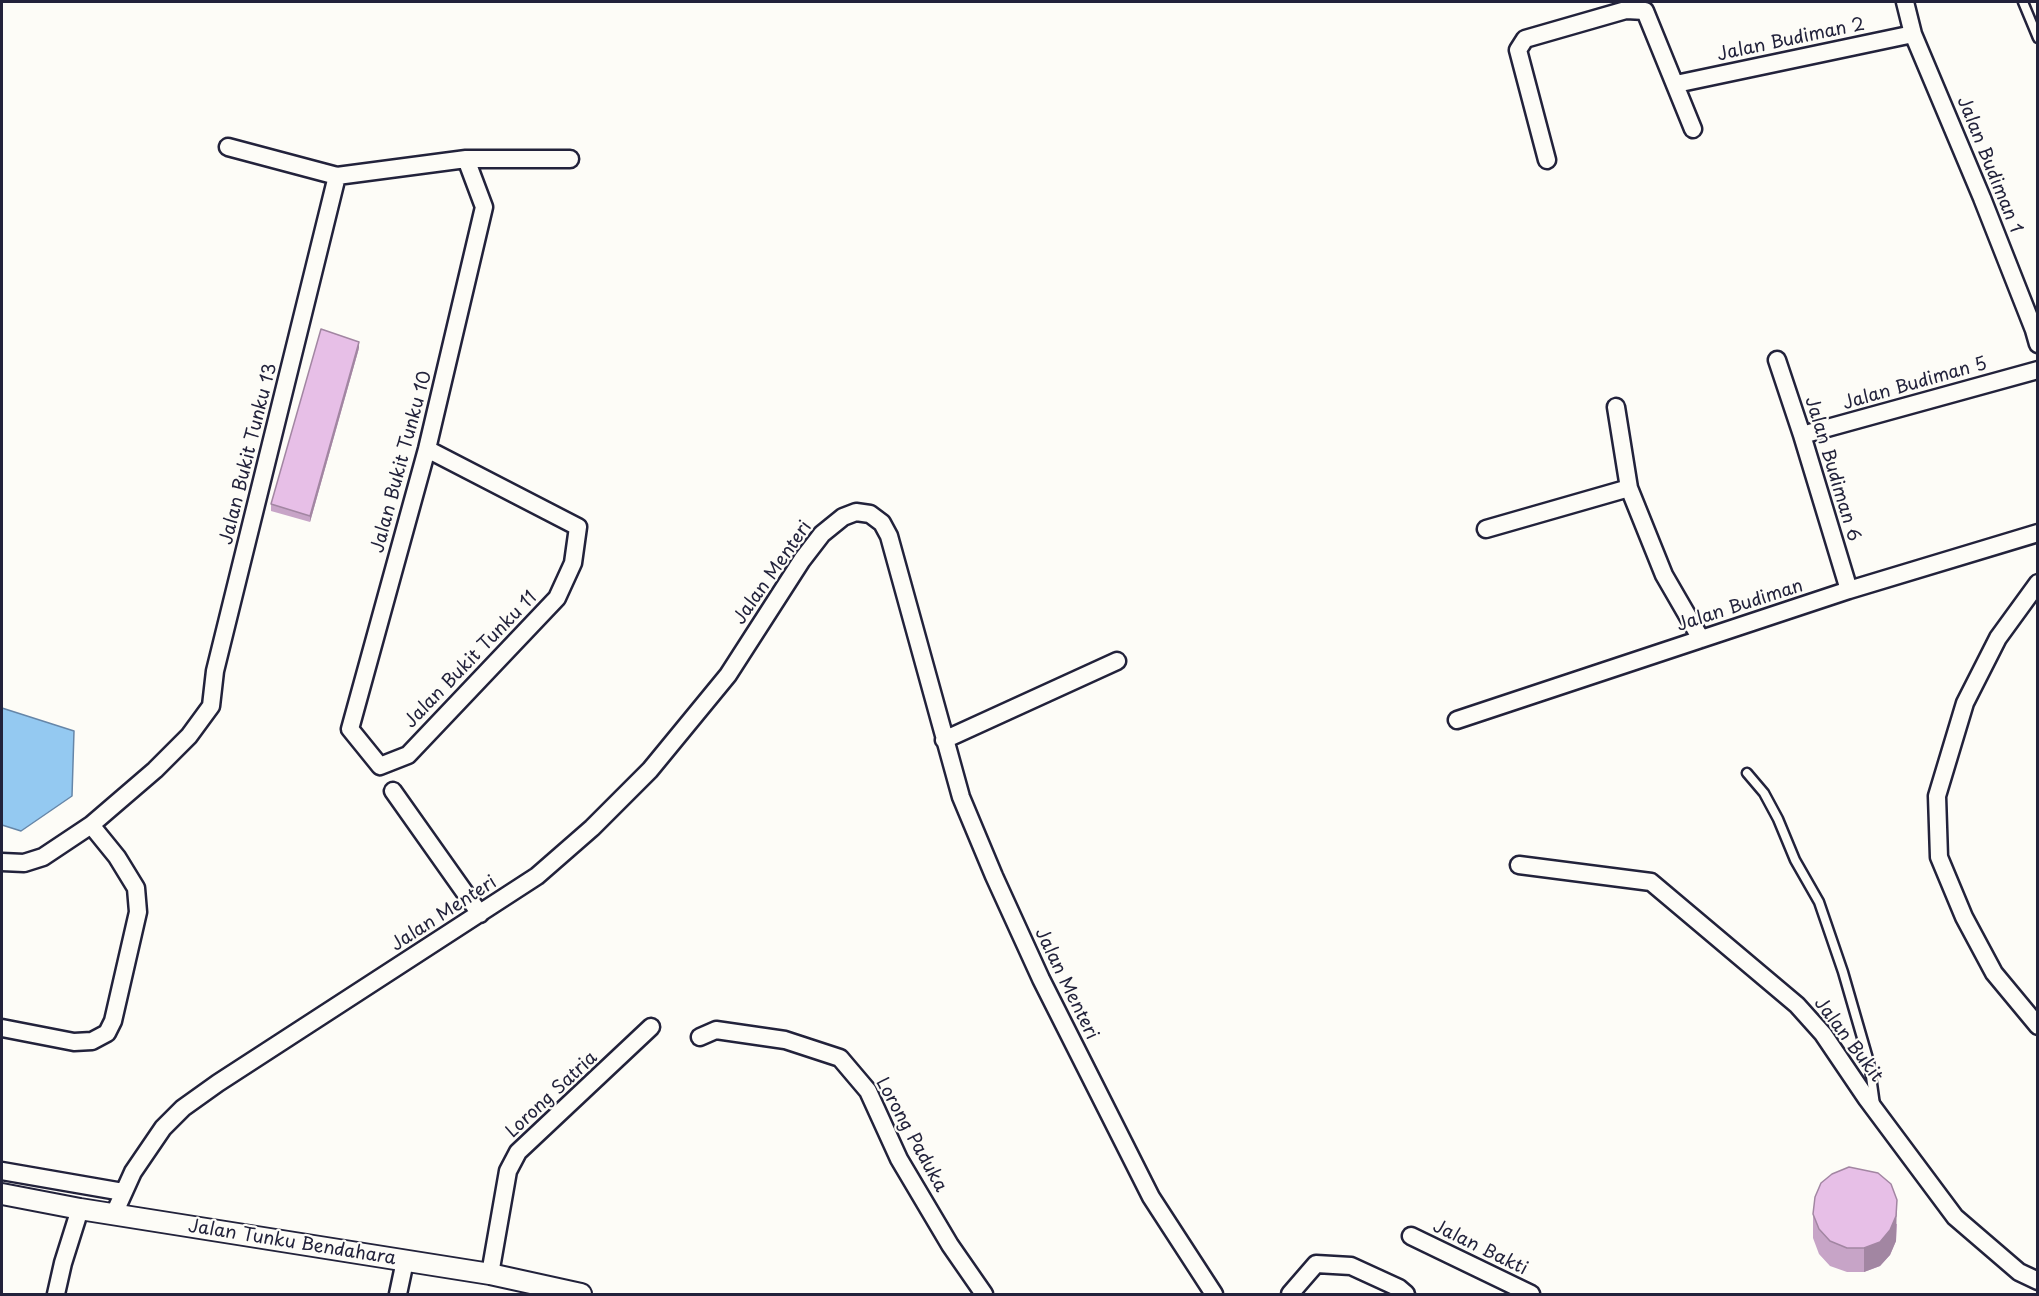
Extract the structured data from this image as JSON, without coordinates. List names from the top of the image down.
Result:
{
  "streets": {
    "street": [
      "Jalan Budiman 2",
      "Jalan Budiman 1",
      "Jalan Budiman 5",
      "Jalan Bukit Tunku 13",
      "Jalan Bukit Tunku 10",
      "Jalan Budiman 6",
      "Jalan Menteri",
      "Jalan Budiman",
      "Jalan Bukit Tunku 11",
      "Jalan Bukit",
      "Lorong Satria",
      "Lorong Paduka",
      "Jalan Tunku Bendahara",
      "Jalan Bakti"
    ]
  },
  "crossings": [
    ["Jalan Budiman 2", "Jalan Budiman 1"],
    ["Jalan Budiman 5", "Jalan Budiman 6"],
    ["Jalan Bukit Tunku 10", "Jalan Bukit Tunku 11"],
    ["Jalan Budiman 6", "Jalan Budiman"],
    ["Jalan Menteri", "Jalan Tunku Bendahara"],
    ["Lorong Satria", "Jalan Tunku Bendahara"]
  ]
}
